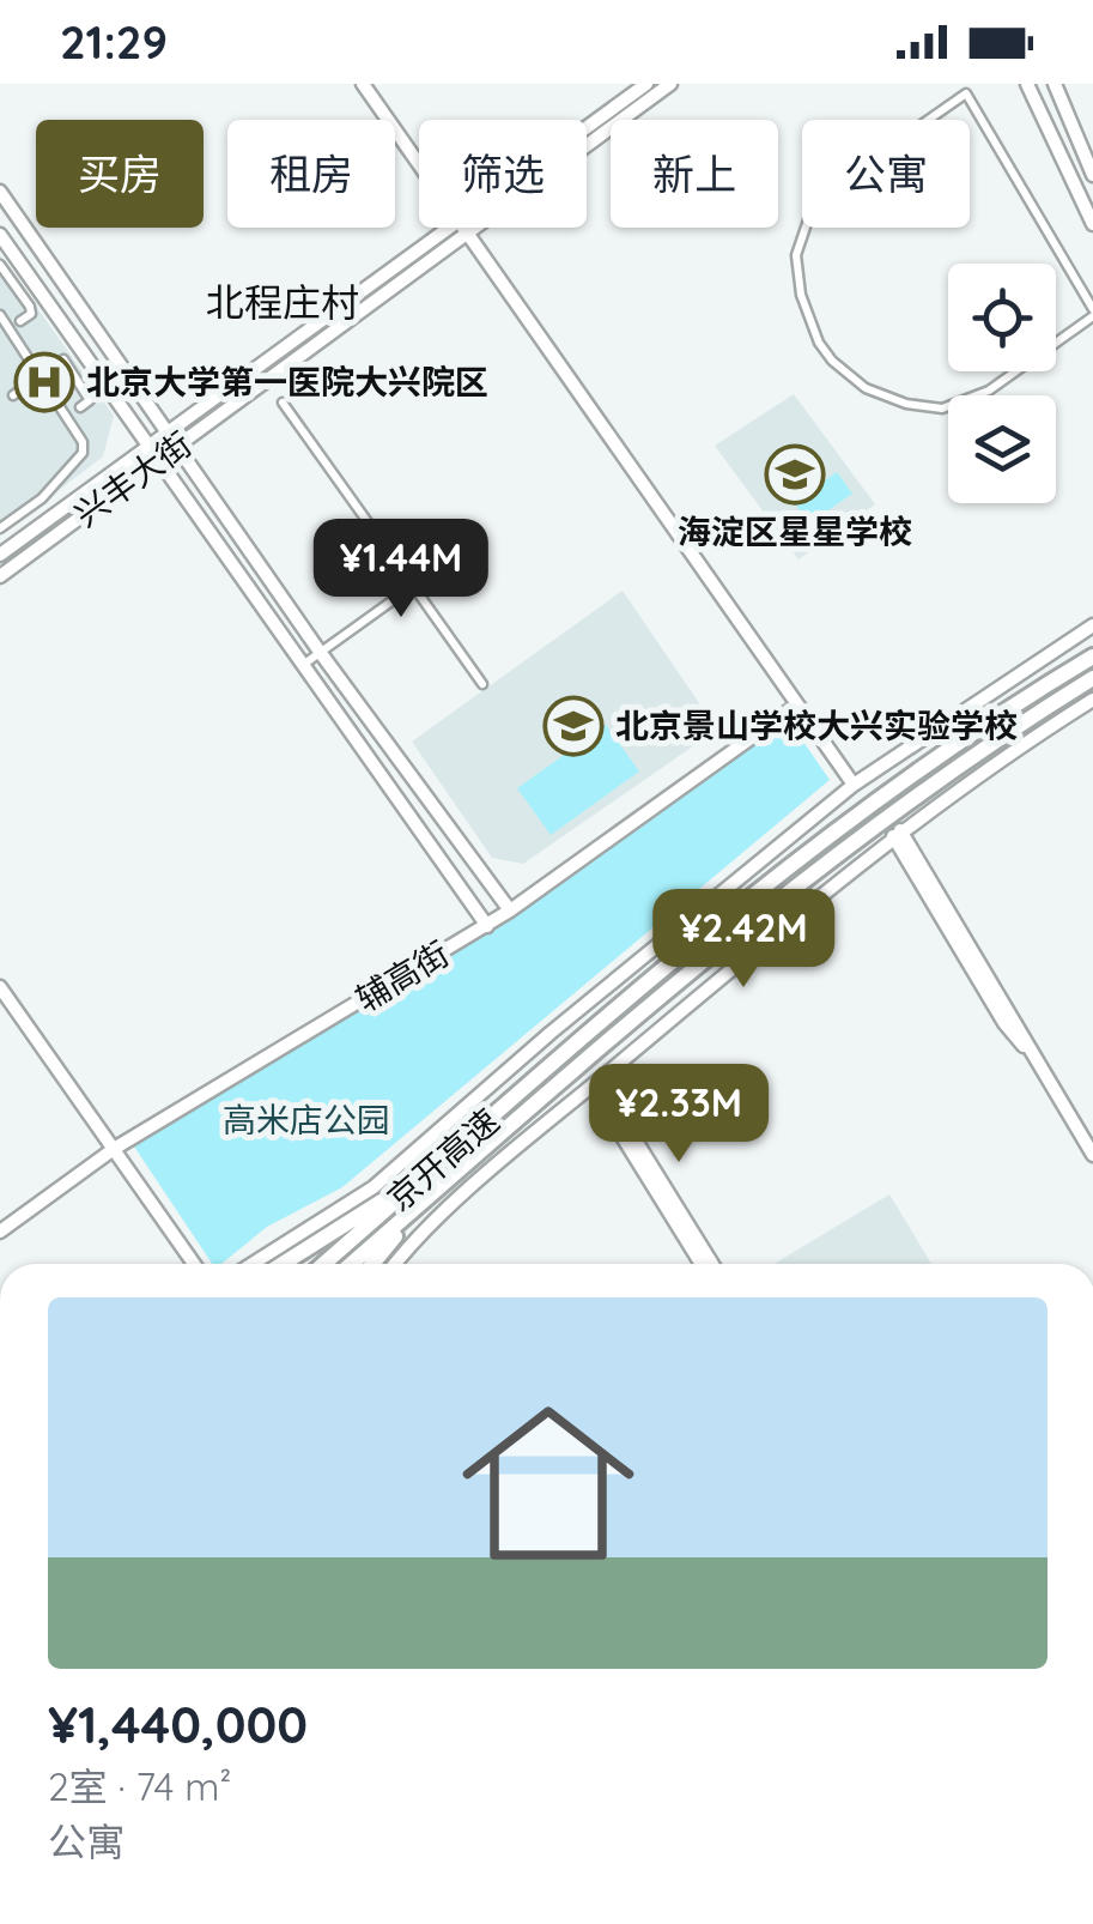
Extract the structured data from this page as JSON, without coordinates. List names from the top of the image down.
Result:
{
  "streets": {
    "highway": ["京开高速"],
    "street": ["兴丰大街", "辅高街"]
  },
  "districts": ["北程庄村"],
  "parks": ["高米店公园"],
  "places": {
    "hospital": ["北京大学第一医院大兴院区"],
    "school or university": ["海淀区星星学校", "北京景山学校大兴实验学校"]
  },
  "page": {
    "status": "21:29",
    "chip": [
      "买房",
      "租房",
      "筛选",
      "新上",
      "公寓"
    ],
    "price": ["¥1.44M", "¥2.42M", "¥2.33M"],
    "list": [
      {
        "name": "¥1,440,000",
        "note": "2室 · 74 m² · 公寓"
      }
    ]
  }
}
